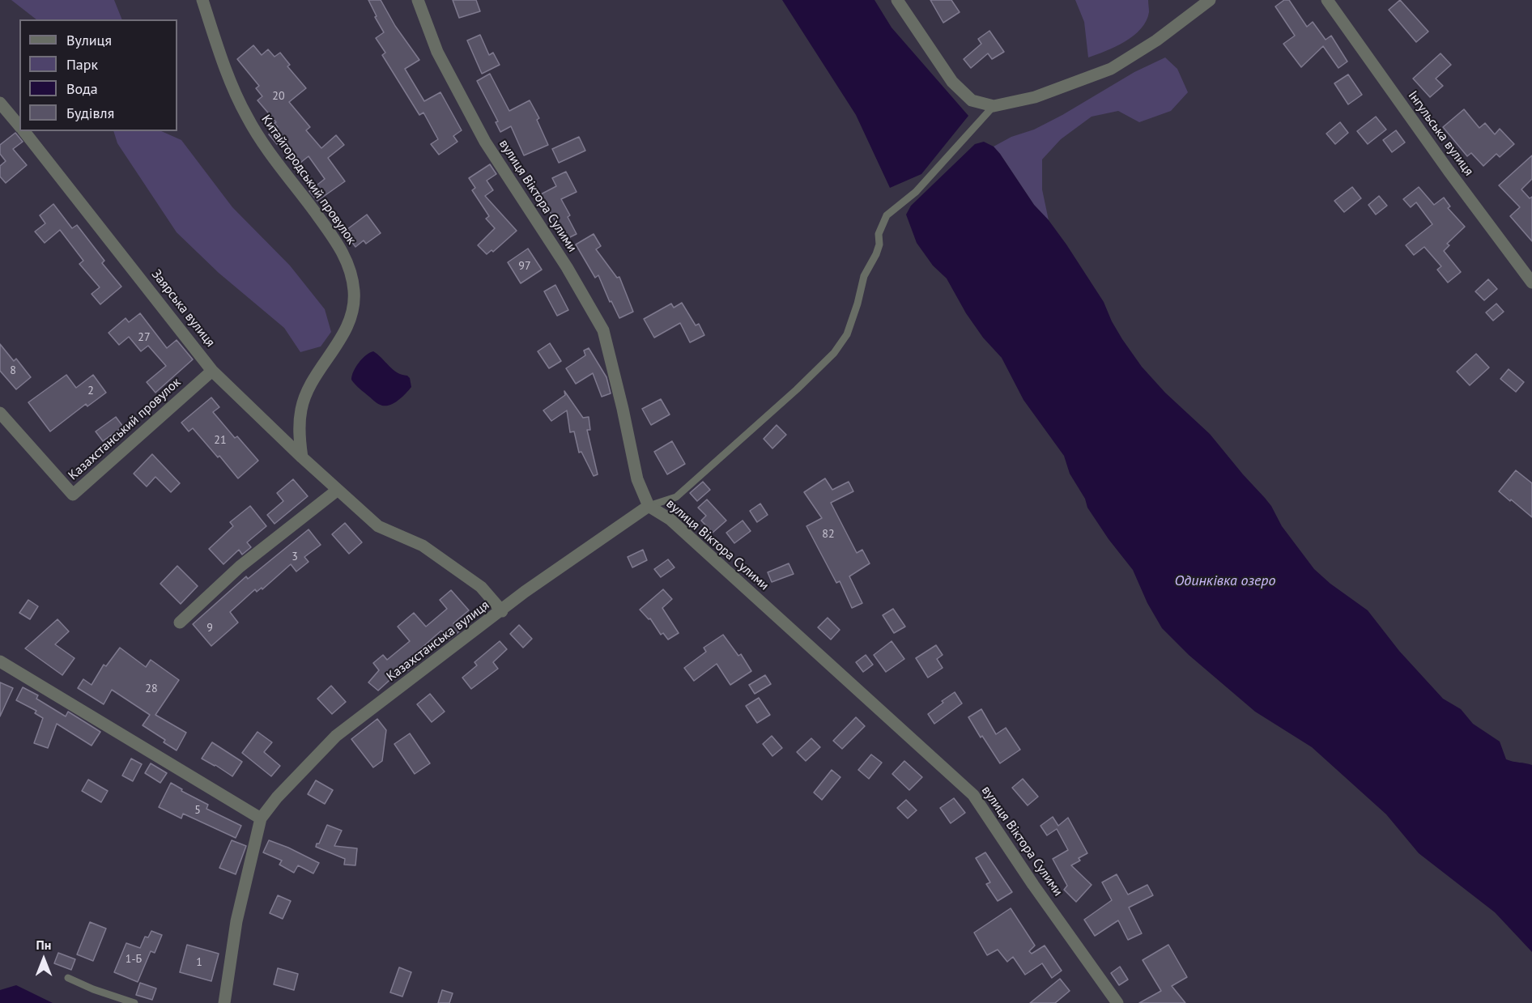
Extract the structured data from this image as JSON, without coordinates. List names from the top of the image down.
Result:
{
  "streets": {
    "street": [
      "Інгульська вулиця",
      "Китайгородський провулок",
      "вулиця Віктора Сулими",
      "Заярська вулиця",
      "Казахстанський провулок",
      "Казахстанська вулиця"
    ]
  },
  "crossings": [
    ["Китайгородський провулок", "Заярська вулиця"],
    ["вулиця Віктора Сулими", "Казахстанська вулиця"],
    ["Заярська вулиця", "Казахстанський провулок"],
    ["Заярська вулиця", "Казахстанська вулиця"]
  ],
  "water": ["Одинківка озеро"],
  "house_numbers": [
    "20",
    "97",
    "27",
    "8",
    "2",
    "21",
    "82",
    "3",
    "9",
    "28",
    "5",
    "1-Б",
    "1"
  ],
  "legend": [
    "Вулиця",
    "Парк",
    "Вода",
    "Будівля"
  ],
  "north": "top"
}
